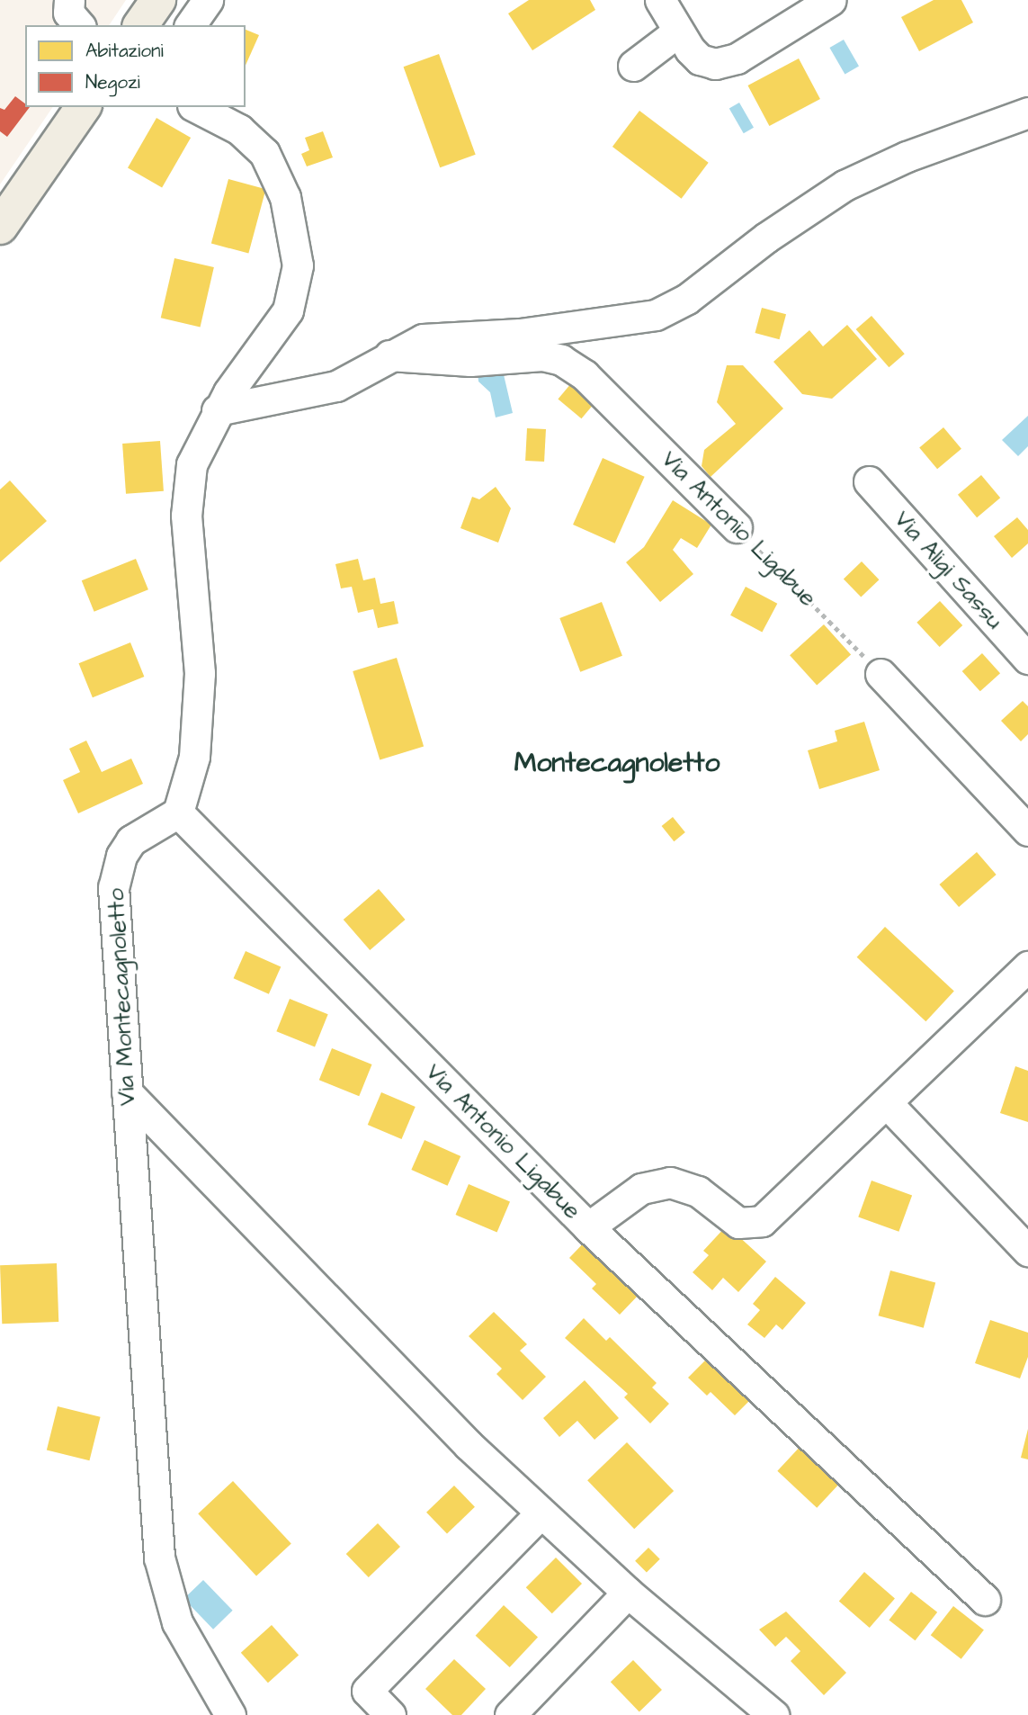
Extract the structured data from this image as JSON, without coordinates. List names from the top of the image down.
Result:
{
  "streets": {
    "street": ["Via Antonio Ligabue", "Via Aligi Sassu", "Via Montecagnoletto"]
  },
  "crossings": [
    ["Via Antonio Ligabue", "Via Montecagnoletto"]
  ],
  "districts": ["Montecagnoletto"],
  "legend": ["Abitazioni", "Negozi"]
}
